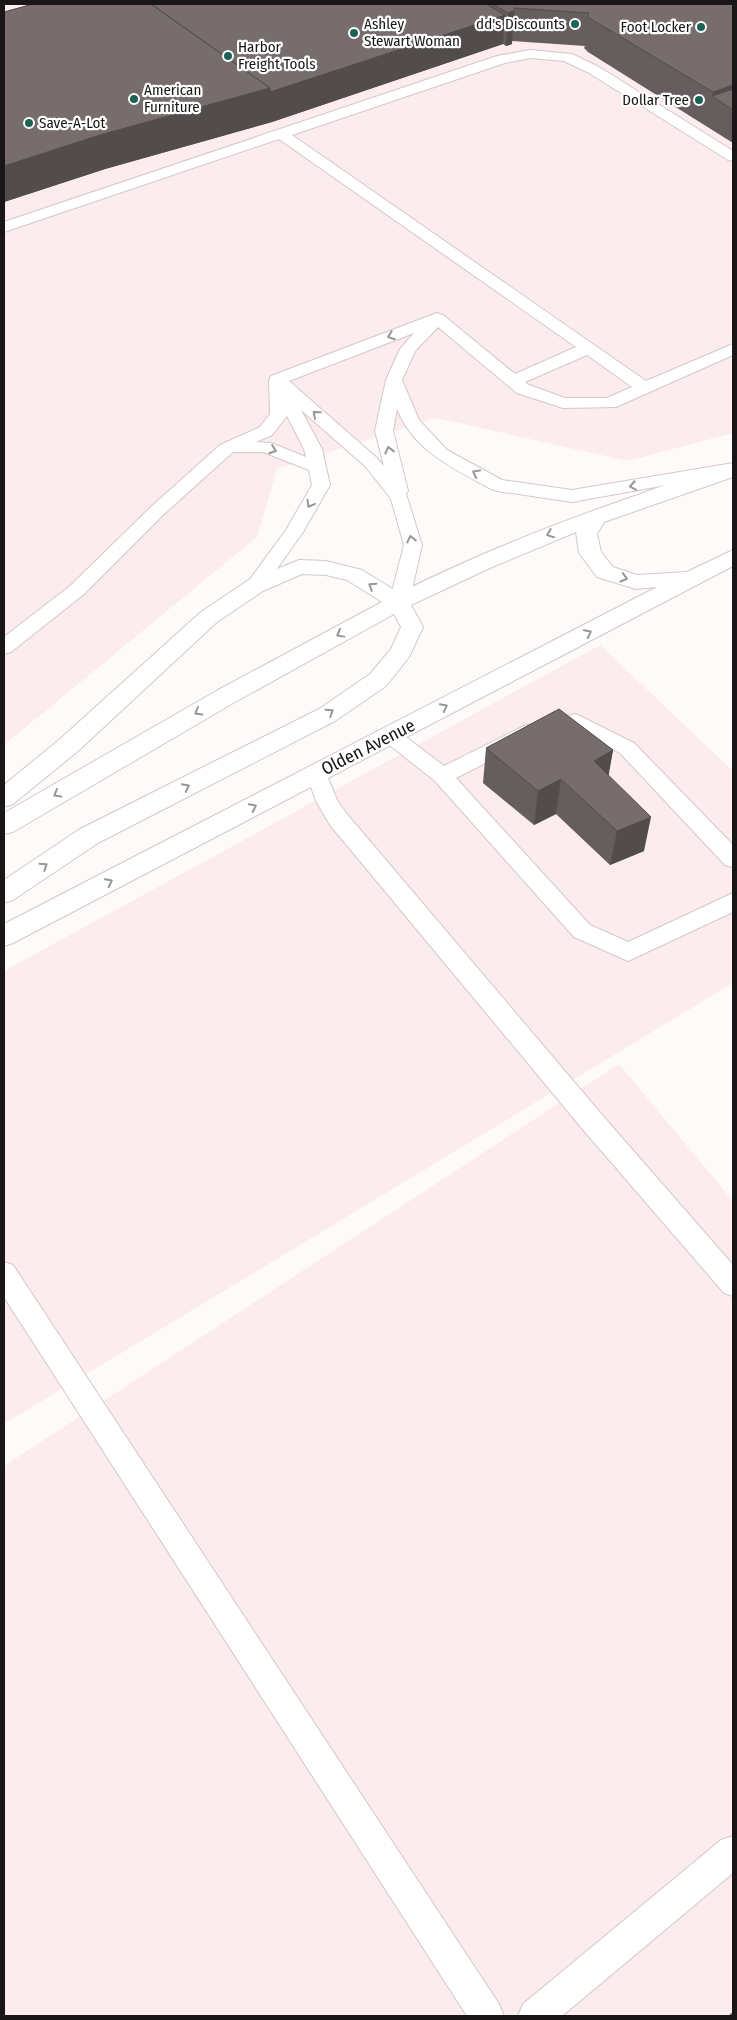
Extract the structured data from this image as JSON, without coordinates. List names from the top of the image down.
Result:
{
  "streets": {
    "main road": ["Olden Avenue"]
  },
  "places": [
    "dd's Discounts",
    "Foot Locker",
    "Ashley Stewart Woman",
    "Harbor Freight Tools",
    "American Furniture",
    "Dollar Tree",
    "Save-A-Lot"
  ]
}
